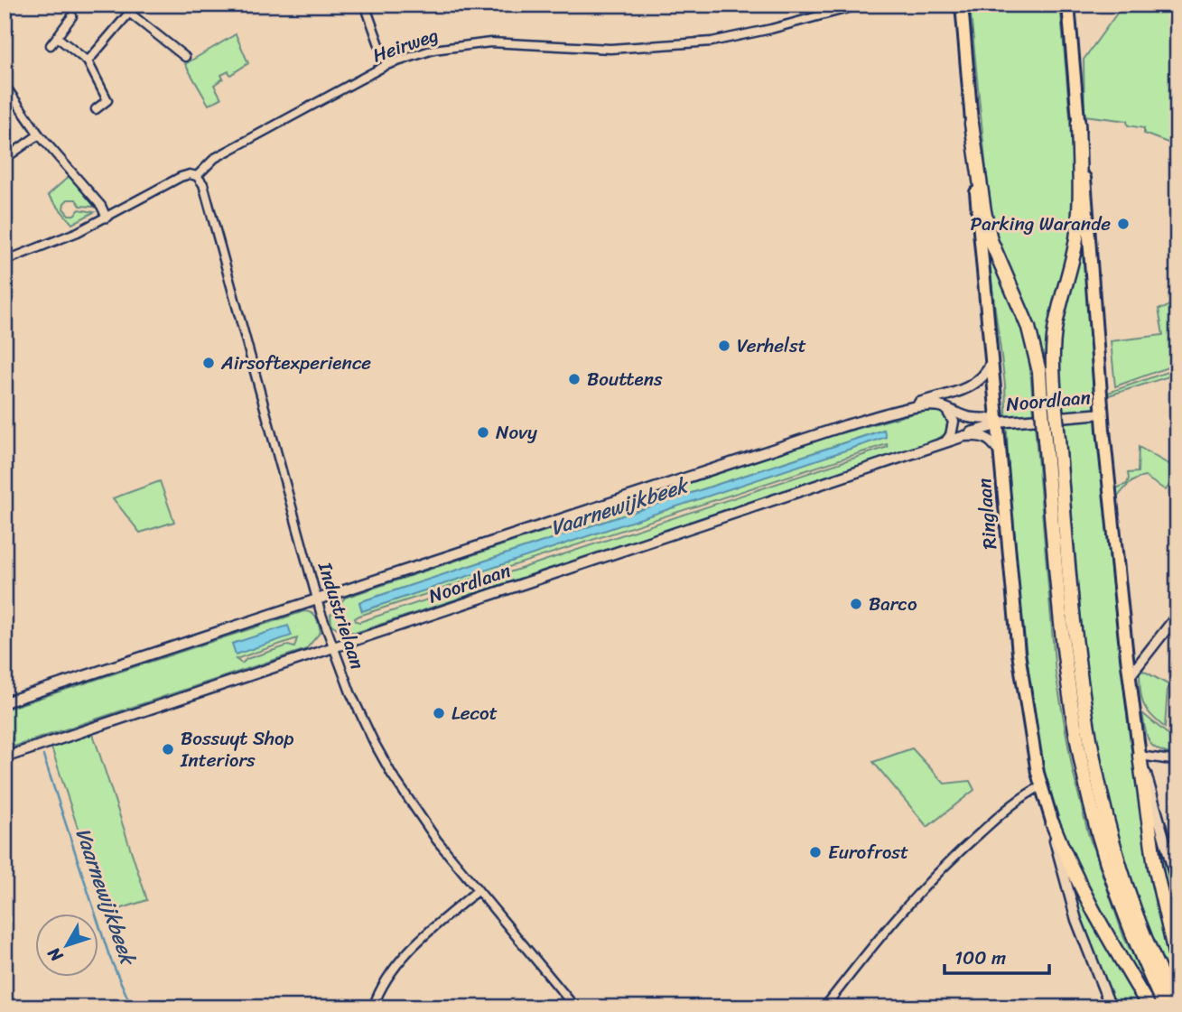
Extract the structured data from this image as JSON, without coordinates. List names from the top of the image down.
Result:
{
  "streets": {
    "main road": ["Ringlaan"],
    "street": ["Heirweg", "Noordlaan", "Industrielaan"]
  },
  "crossings": [
    ["Heirweg", "Industrielaan"],
    ["Noordlaan", "Ringlaan"],
    ["Noordlaan", "Industrielaan"]
  ],
  "water": ["Vaarnewijkbeek"],
  "places": [
    "Parking Warande",
    "Verhelst",
    "Airsoftexperience",
    "Bouttens",
    "Novy",
    "Barco",
    "Lecot",
    "Bossuyt Shop Interiors",
    "Eurofrost"
  ],
  "scale_bar": "100 m",
  "north": "bottom left"
}
